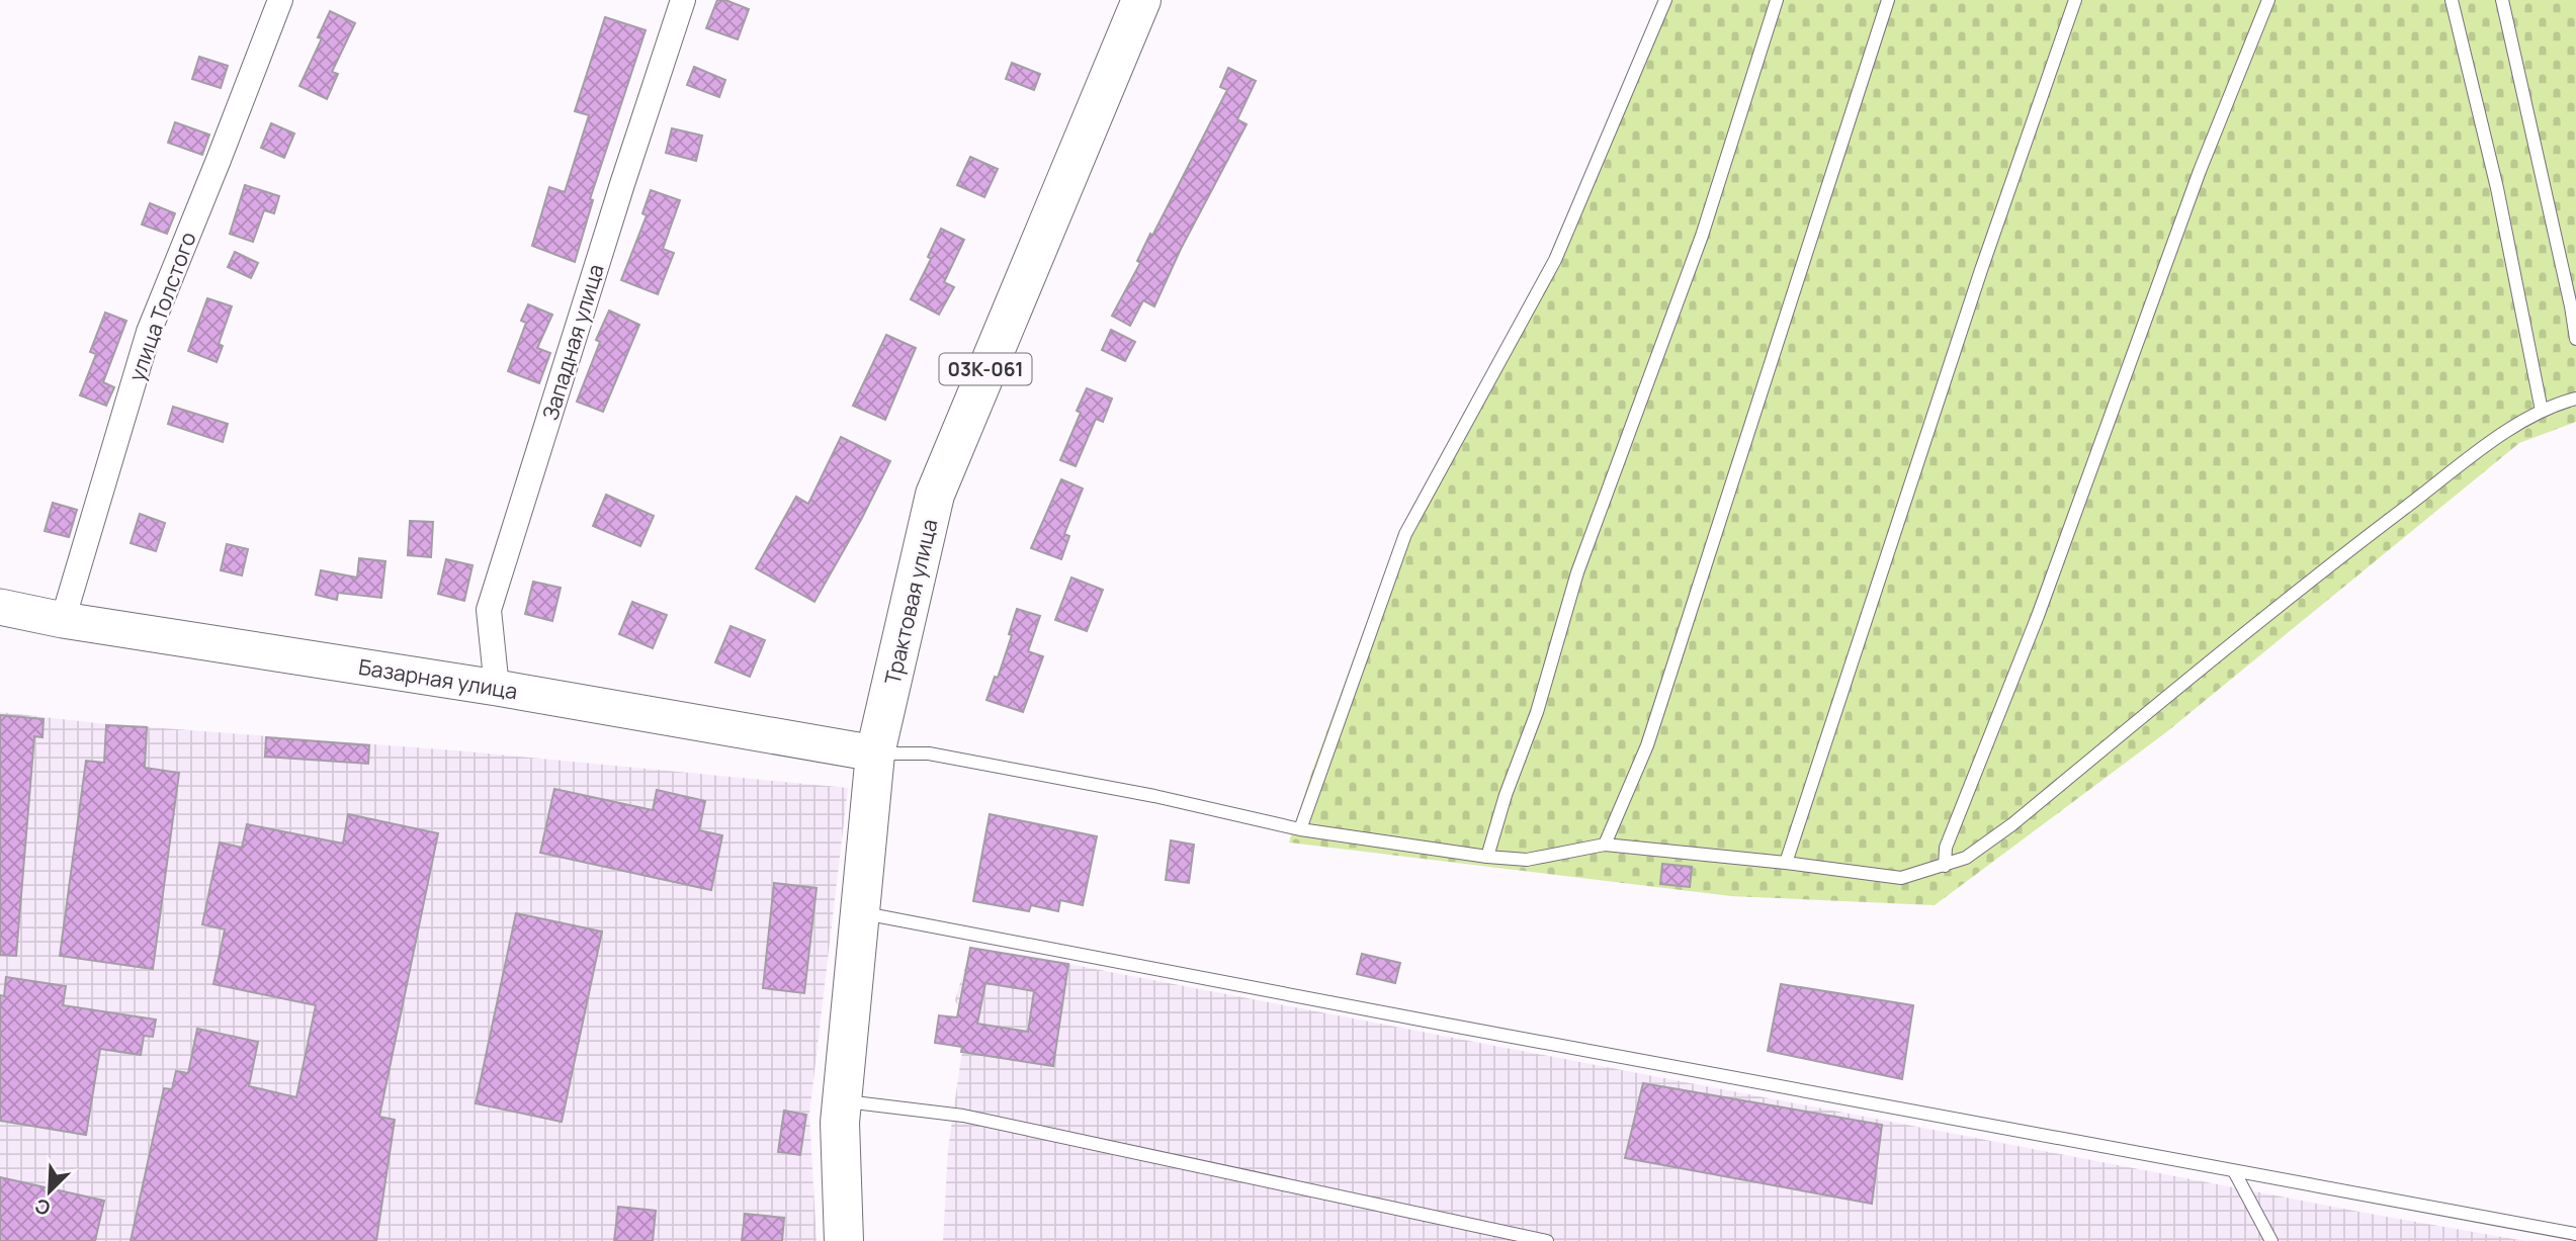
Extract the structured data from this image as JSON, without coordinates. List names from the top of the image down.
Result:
{
  "streets": {
    "main road": ["03К-061", "Трактовая улица"],
    "street": ["улица Толстого", "Западная улица", "Базарная улица"]
  },
  "crossings": [
    ["улица Толстого", "Базарная улица"],
    ["Западная улица", "Базарная улица"],
    ["Трактовая улица", "Базарная улица"]
  ],
  "north": "bottom left"
}
